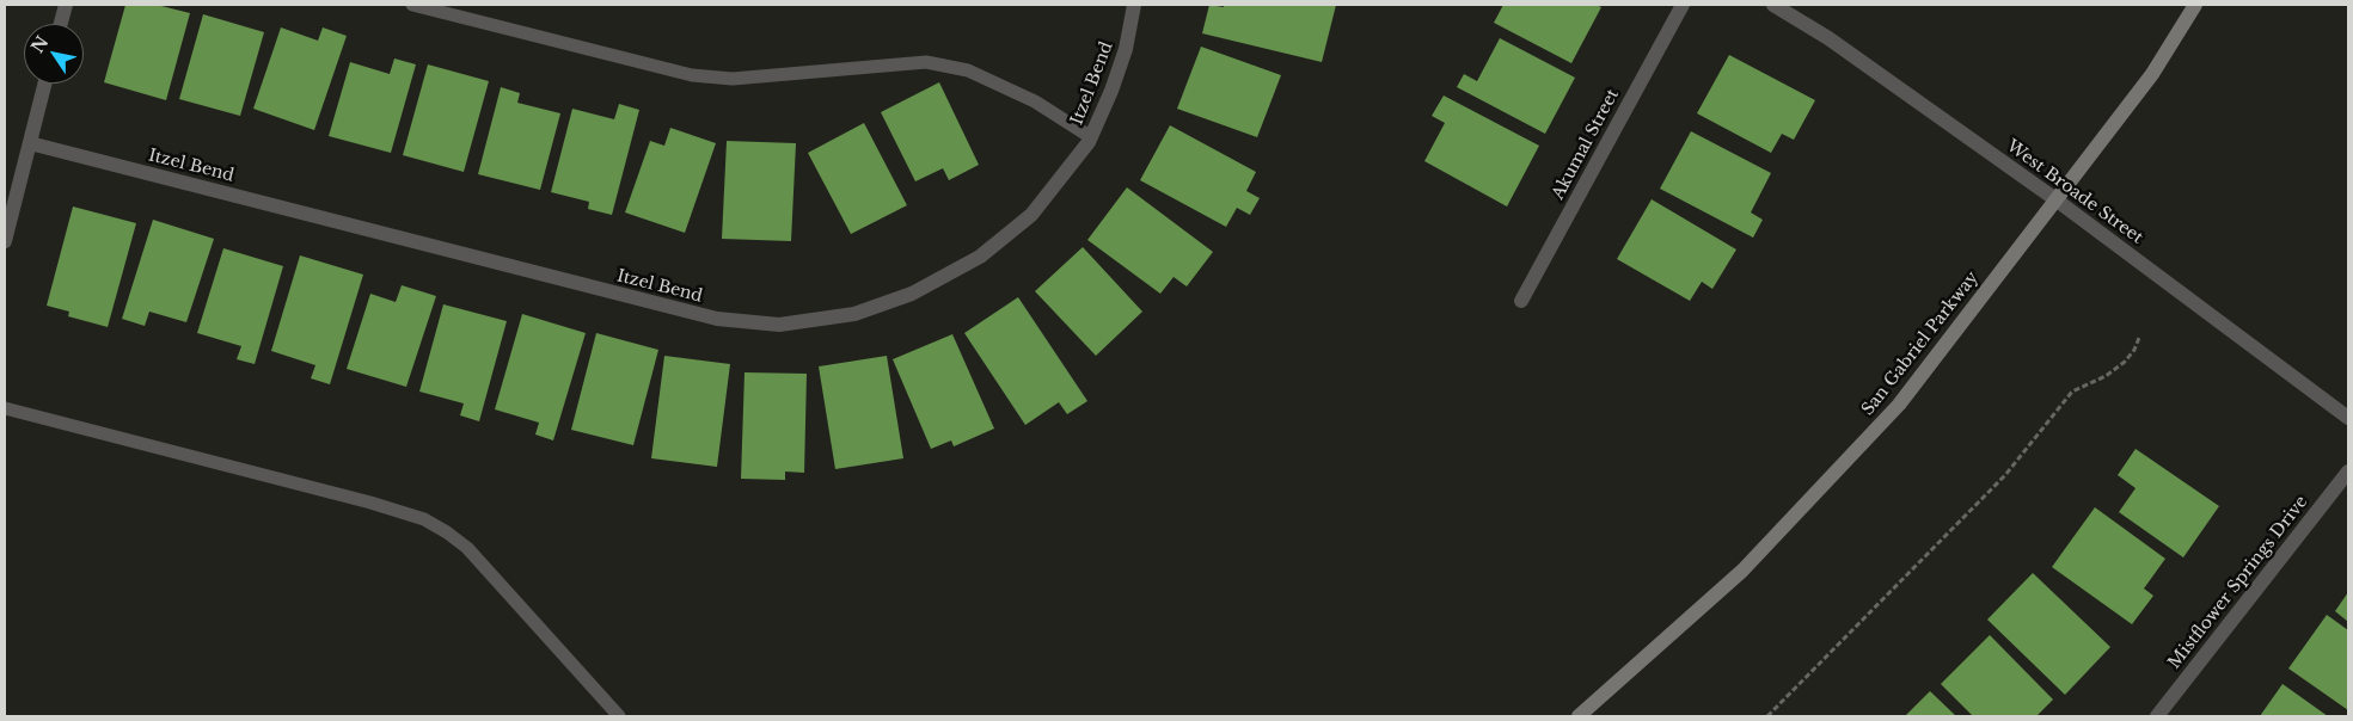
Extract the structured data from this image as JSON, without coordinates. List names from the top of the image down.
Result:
{
  "streets": {
    "street": [
      "Itzel Bend",
      "Akumal Street",
      "West Broade Street",
      "San Gabriel Parkway",
      "Mistflower Springs Drive"
    ]
  },
  "crossings": [
    ["West Broade Street", "San Gabriel Parkway"]
  ],
  "north": "top left"
}
